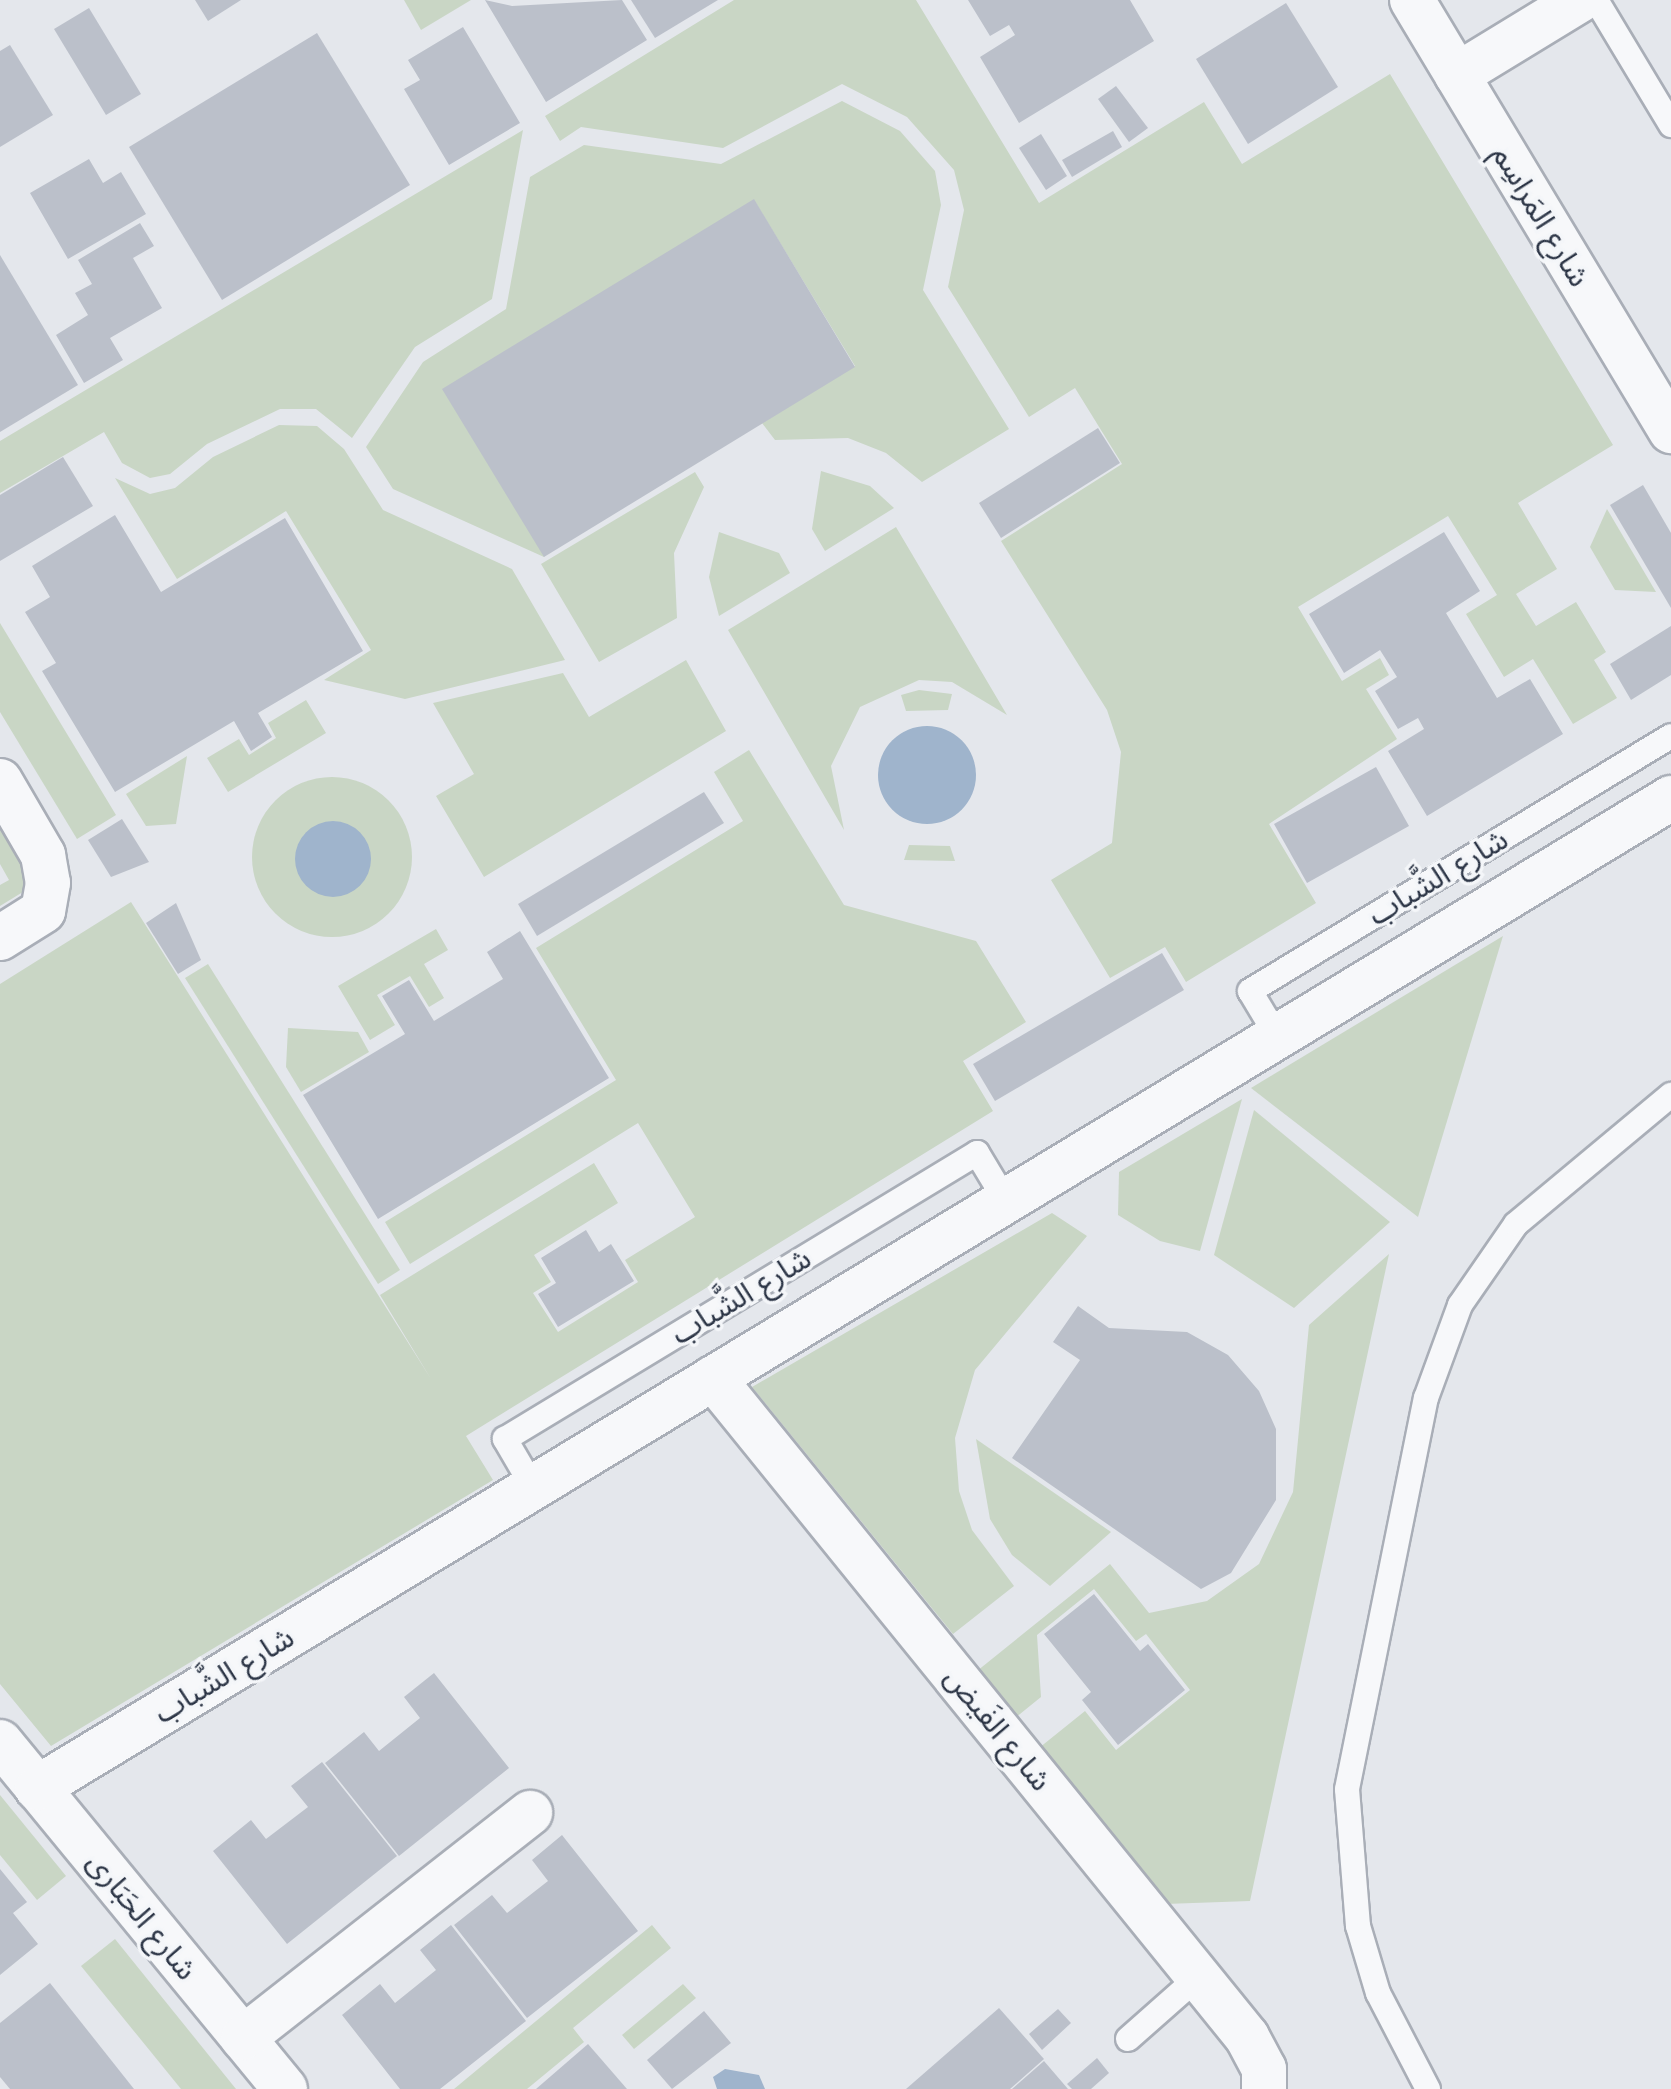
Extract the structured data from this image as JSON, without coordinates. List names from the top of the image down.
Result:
{
  "streets": {
    "street": [
      "شارع المَراسِم",
      "شارع الشَّباب",
      "شارع الفَيض",
      "شارع الحَبَارى"
    ]
  },
  "crossings": [
    ["شارع الشَّباب", "شارع الفَيض"],
    ["شارع الشَّباب", "شارع الحَبَارى"]
  ]
}
